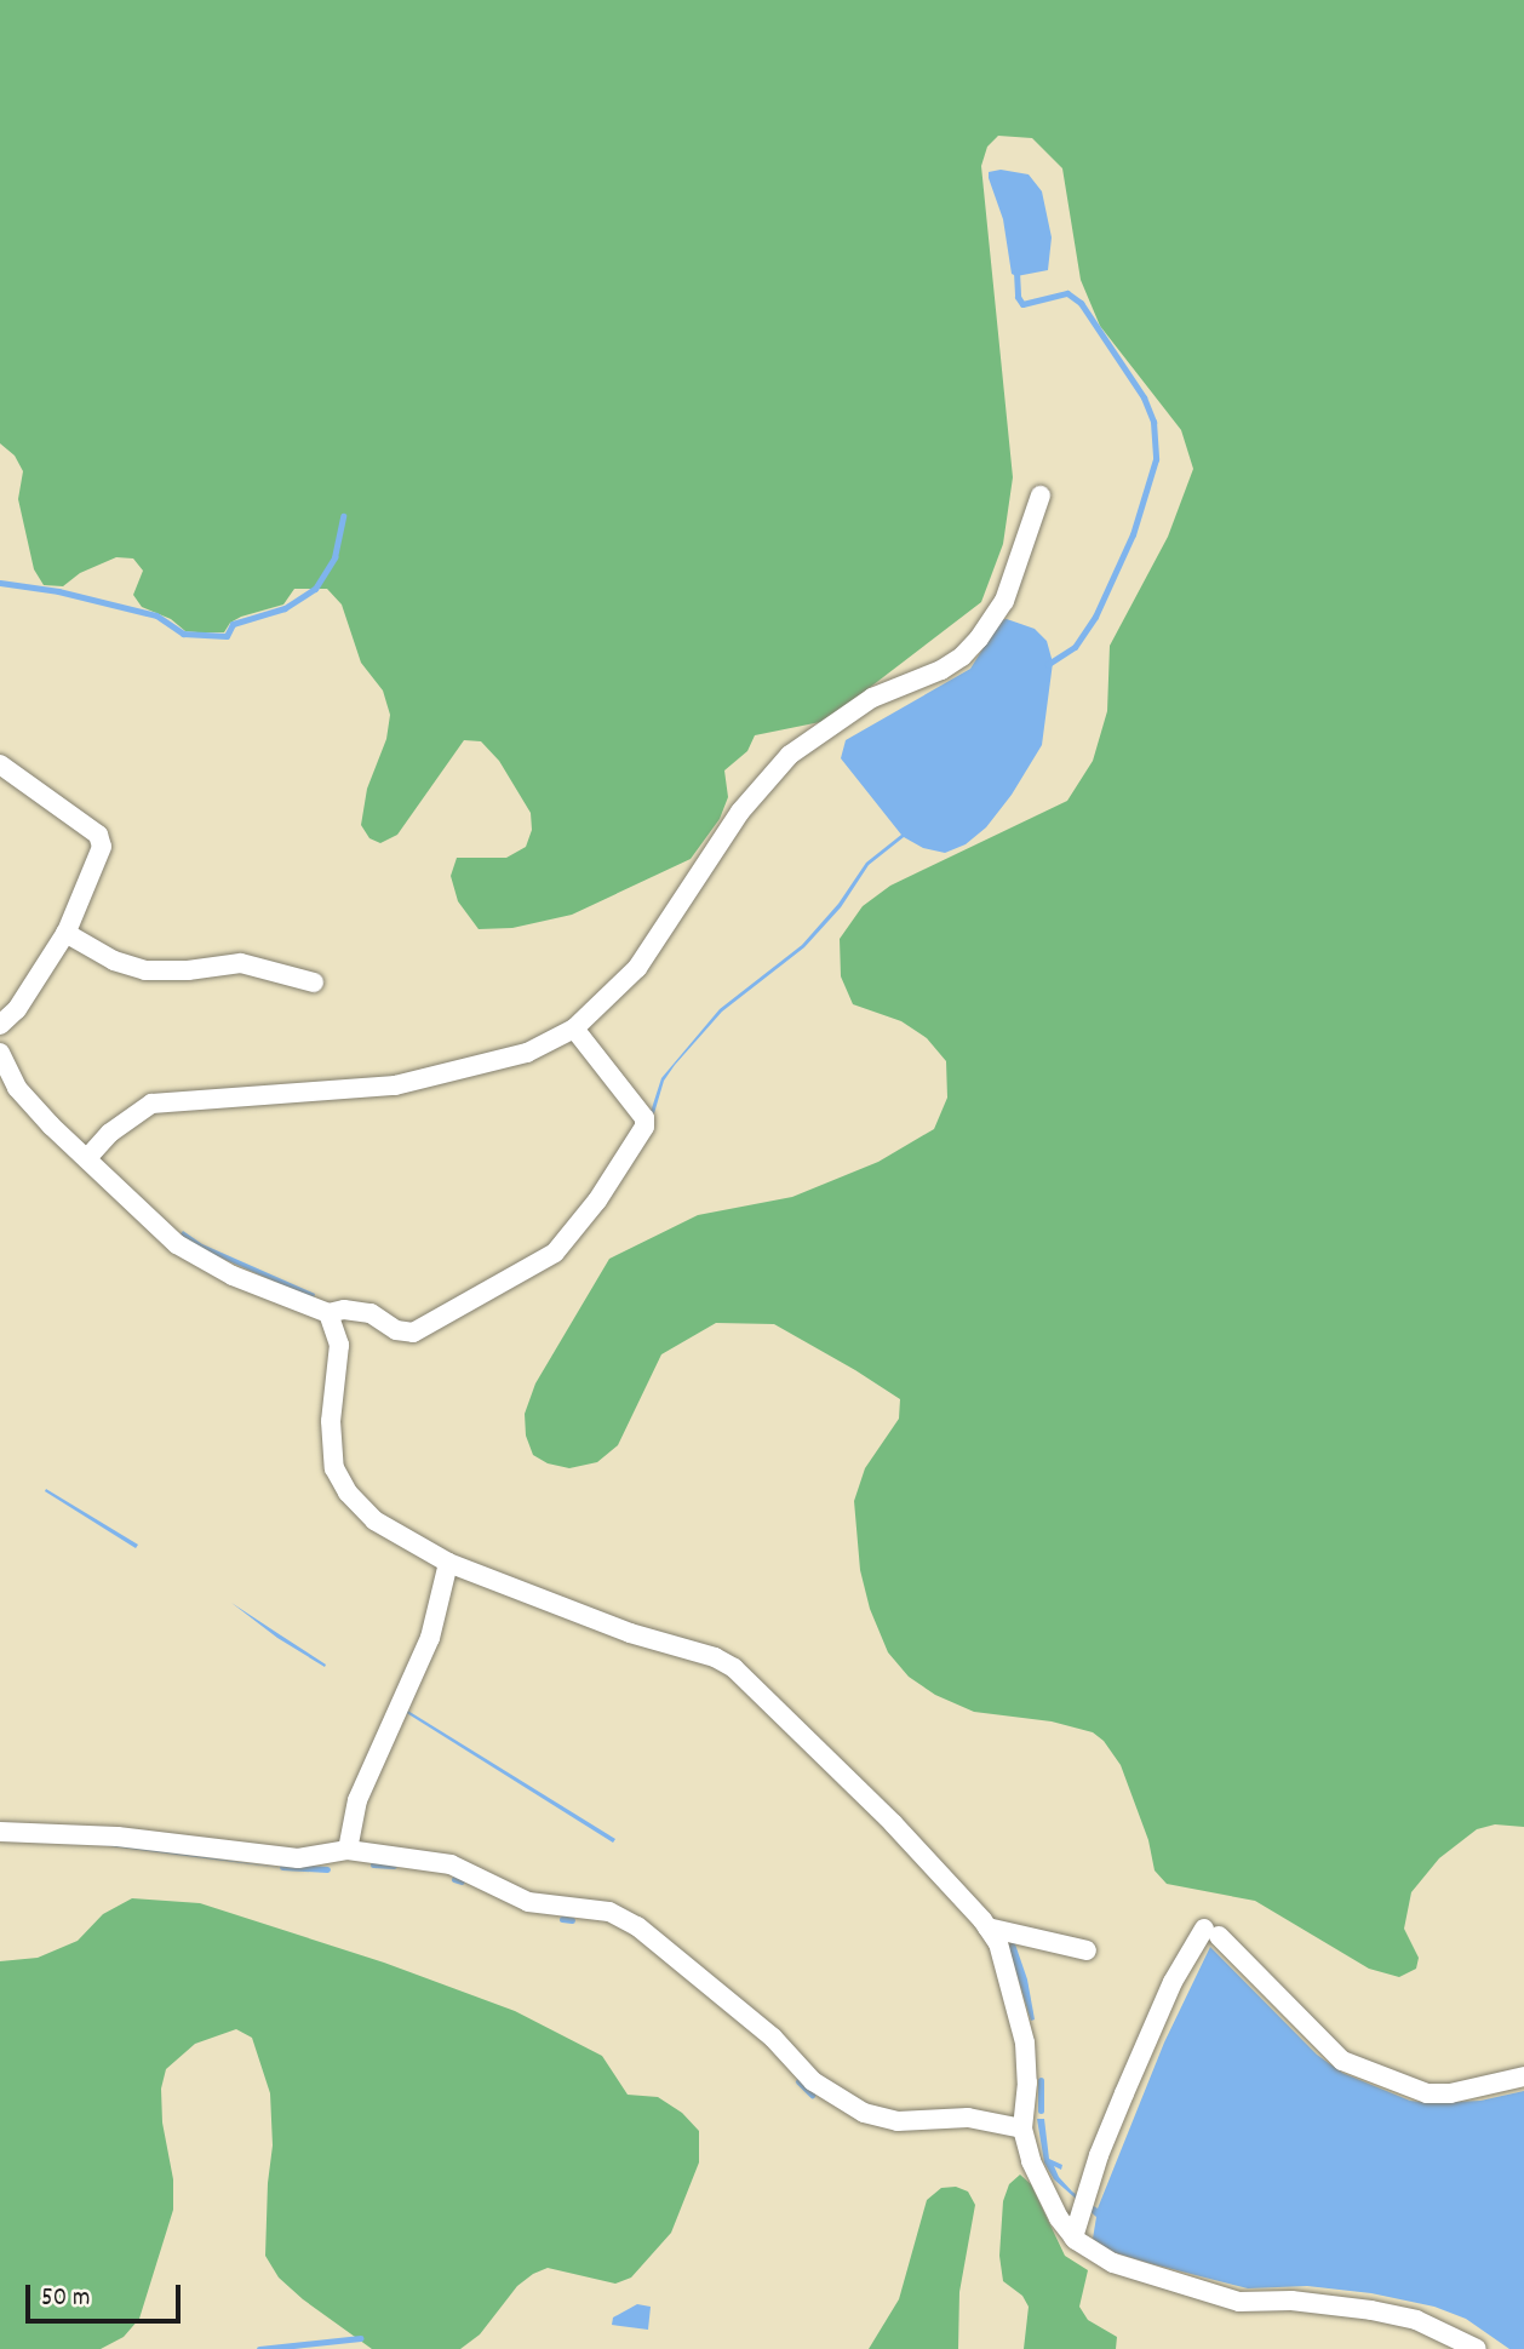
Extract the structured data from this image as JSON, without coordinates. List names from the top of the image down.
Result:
{
  "scale_bar": "50 m"
}
